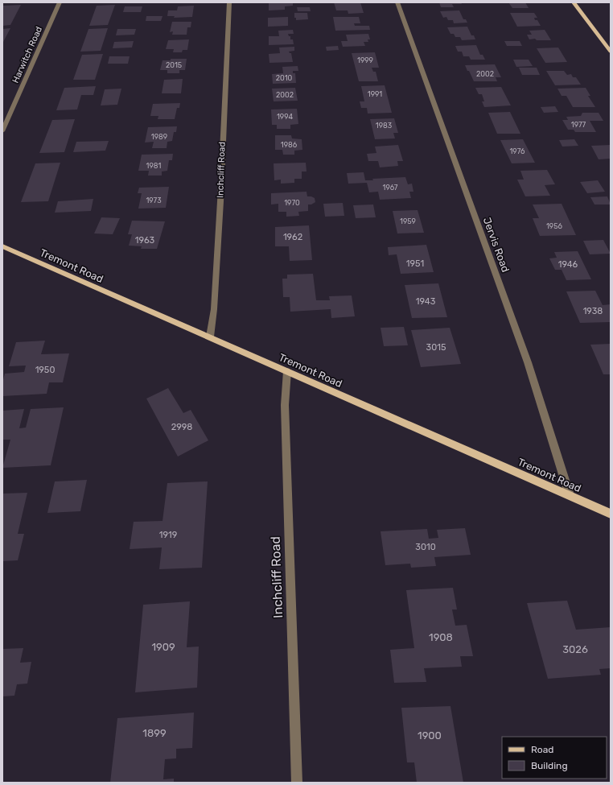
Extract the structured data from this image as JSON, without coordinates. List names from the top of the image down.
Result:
{
  "streets": {
    "main road": ["Tremont Road"],
    "street": ["Harwitch Road", "Inchcliff Road", "Jervis Road"]
  },
  "crossings": [
    ["Inchcliff Road", "Tremont Road"],
    ["Jervis Road", "Tremont Road"]
  ],
  "house_numbers": [
    "1999",
    "2015",
    "2002",
    "2010",
    "1991",
    "2002",
    "1994",
    "1977",
    "1983",
    "1989",
    "1986",
    "1976",
    "1981",
    "1967",
    "1973",
    "1970",
    "1959",
    "1956",
    "1962",
    "1963",
    "1951",
    "1946",
    "1943",
    "1938",
    "3015",
    "1950",
    "2998",
    "1919",
    "3010",
    "1908",
    "1909",
    "3026",
    "1899",
    "1900"
  ],
  "legend": ["Road", "Building"]
}
